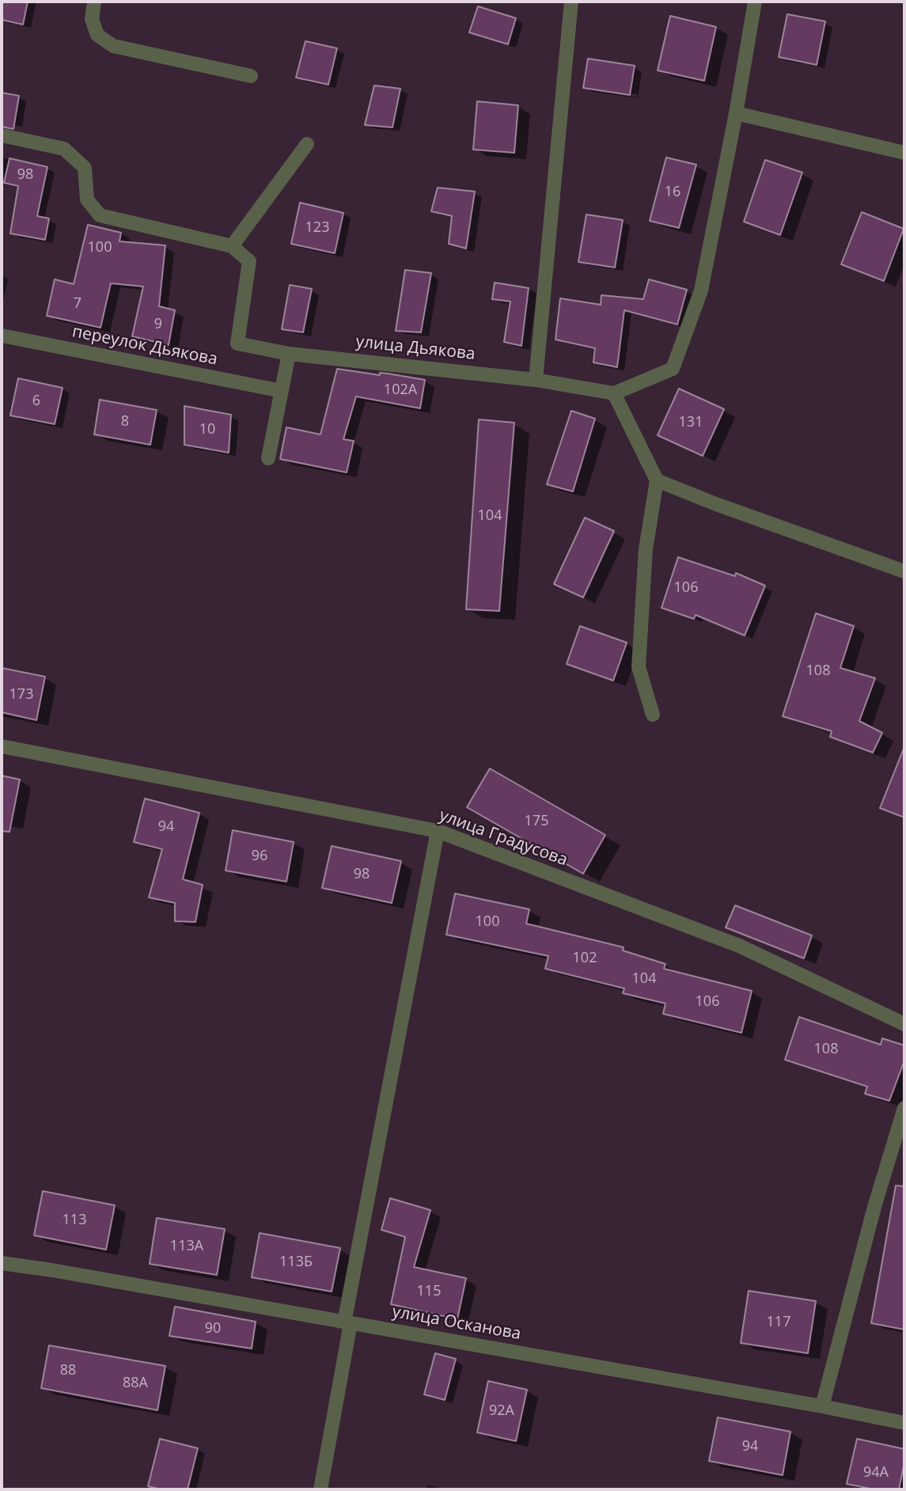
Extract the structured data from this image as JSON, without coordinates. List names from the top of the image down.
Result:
{
  "streets": {
    "street": [
      "переулок Дьякова",
      "улица Дьякова",
      "улица Градусова",
      "улица Осканова"
    ]
  },
  "house_numbers": [
    "98",
    "16",
    "123",
    "100",
    "7",
    "9",
    "102А",
    "6",
    "8",
    "131",
    "10",
    "104",
    "106",
    "108",
    "173",
    "175",
    "94",
    "96",
    "98",
    "100",
    "102",
    "104",
    "106",
    "108",
    "113",
    "113А",
    "113Б",
    "115",
    "117",
    "90",
    "88",
    "88А",
    "92А",
    "94",
    "94А"
  ]
}
